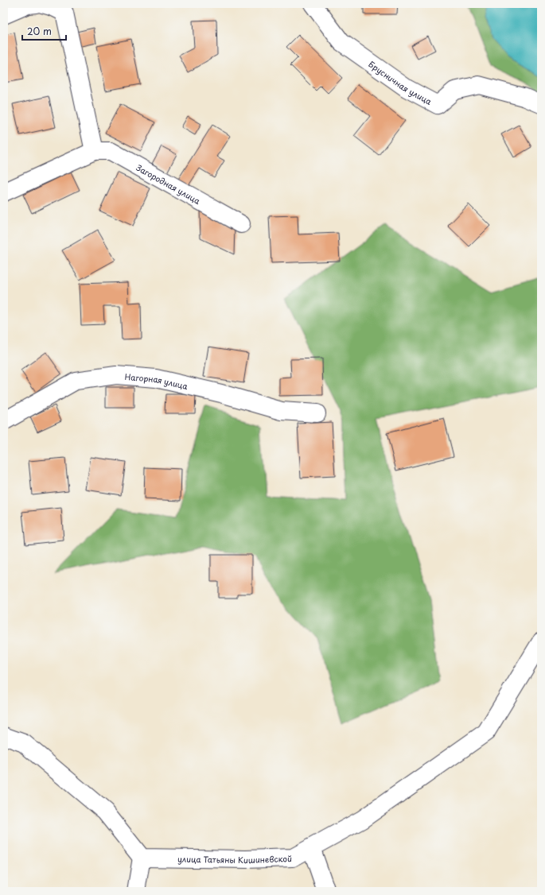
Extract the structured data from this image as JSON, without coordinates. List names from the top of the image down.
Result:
{
  "streets": {
    "street": [
      "Брусничная улица",
      "Загородная улица",
      "Нагорная улица",
      "улица Татьяны Кишиневской"
    ]
  },
  "scale_bar": "20 m"
}
